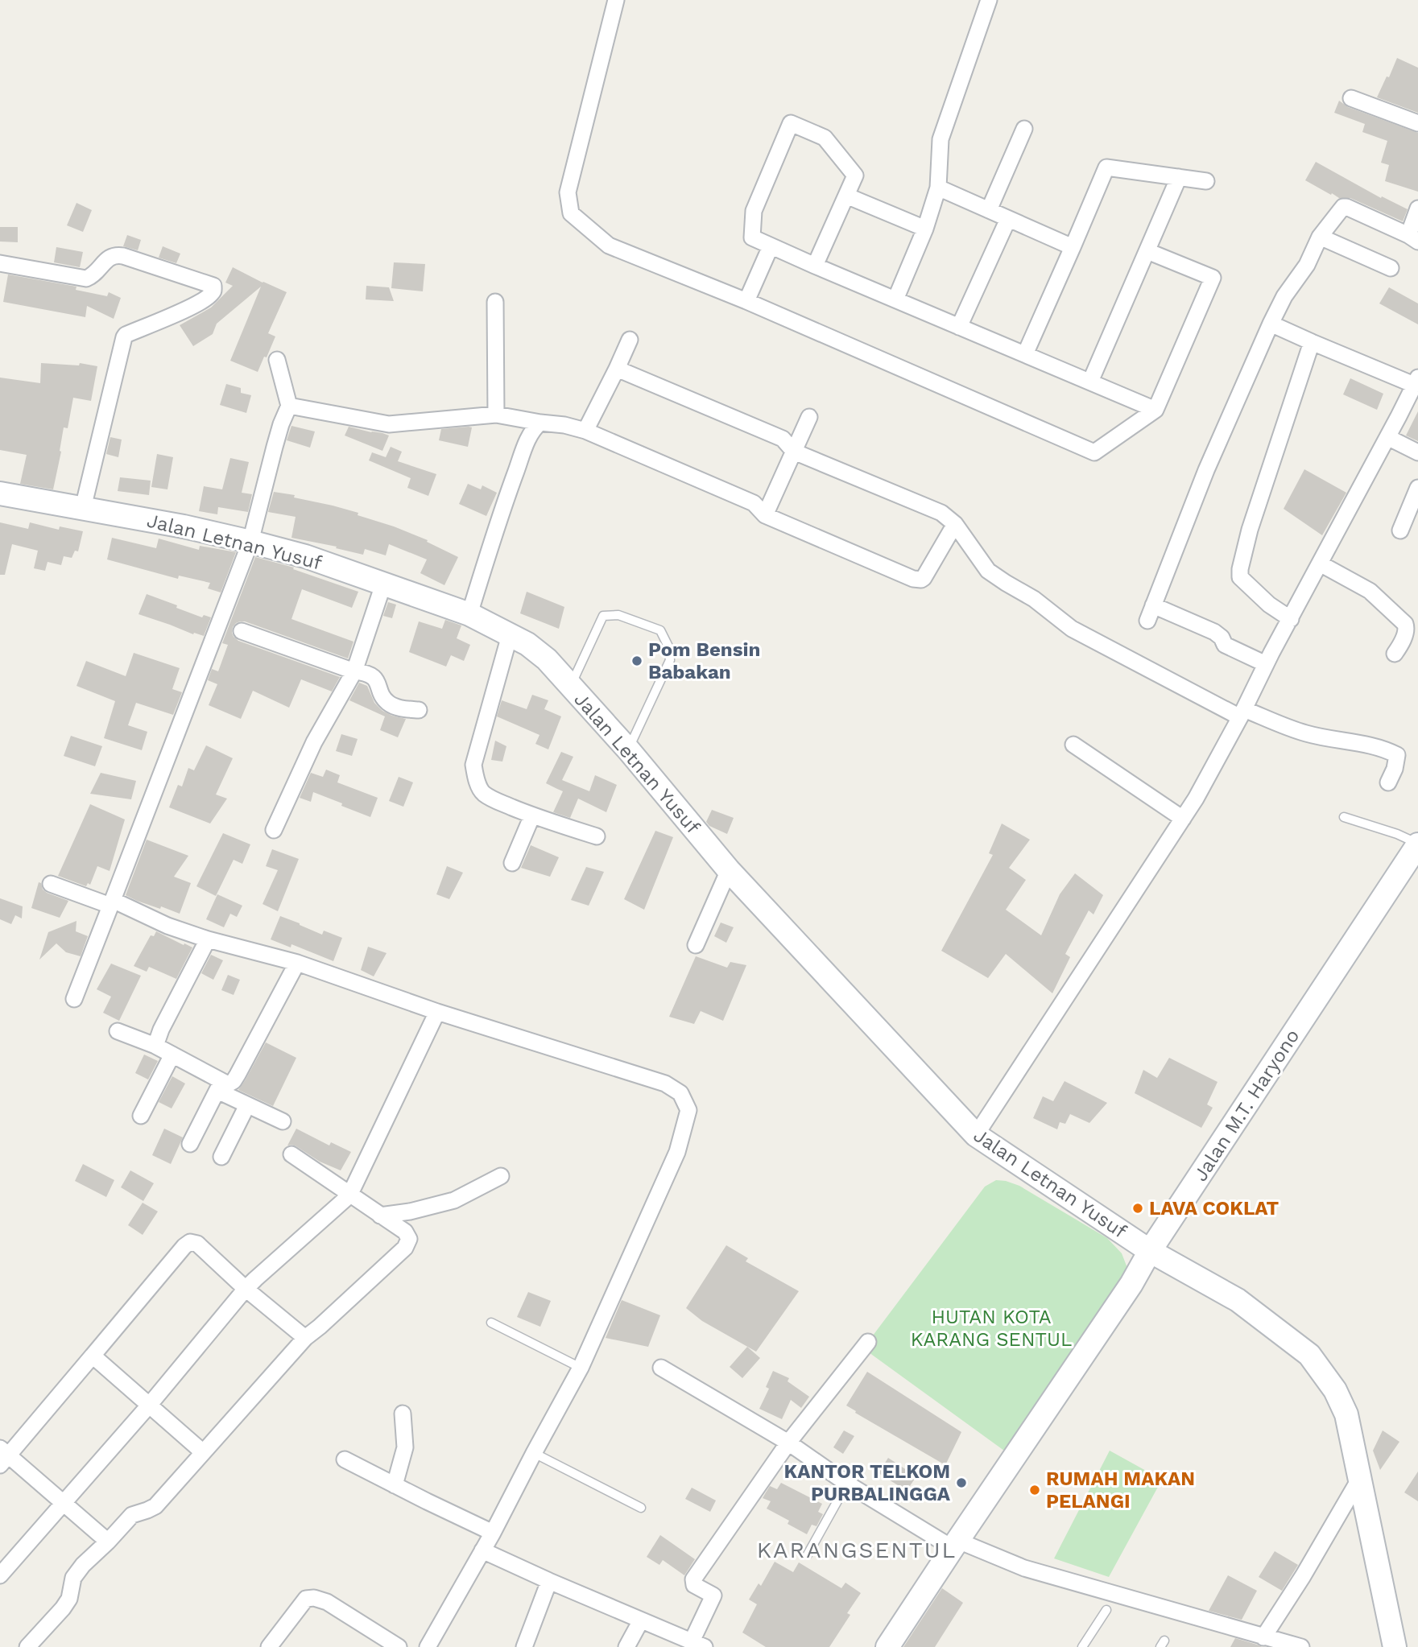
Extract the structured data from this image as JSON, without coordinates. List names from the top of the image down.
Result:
{
  "streets": {
    "street": ["Jalan Letnan Yusuf", "Jalan M.T. Haryono"]
  },
  "crossings": [
    ["Jalan Letnan Yusuf", "Jalan M.T. Haryono"]
  ],
  "districts": ["KARANGSENTUL"],
  "parks": ["HUTAN KOTA KARANG SENTUL"],
  "places": [
    "Pom Bensin Babakan",
    "LAVA COKLAT",
    "KANTOR TELKOM PURBALINGGA",
    "RUMAH MAKAN PELANGI"
  ]
}
